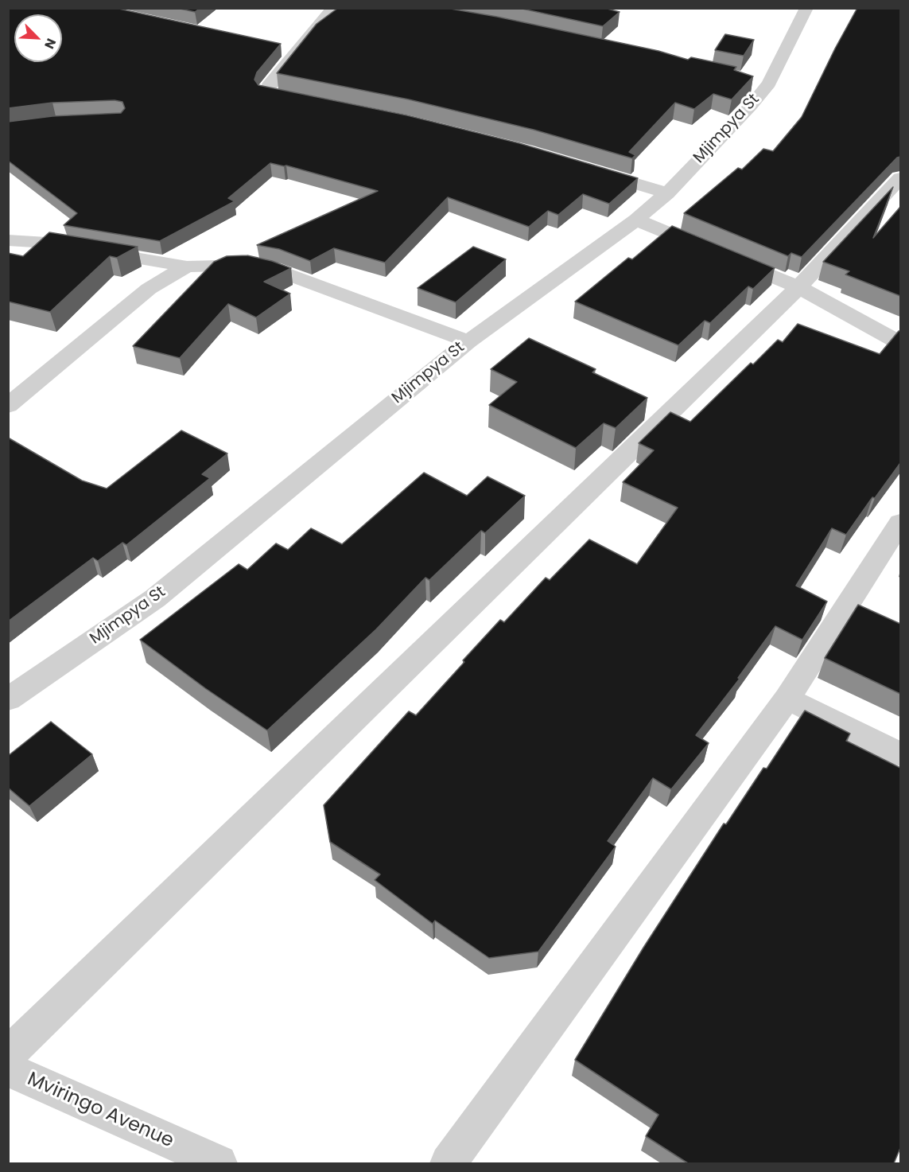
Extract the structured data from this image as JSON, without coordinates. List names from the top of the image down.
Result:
{
  "streets": {
    "street": ["Mjimpya St", "Mviringo Avenue"]
  },
  "north": "bottom right"
}
